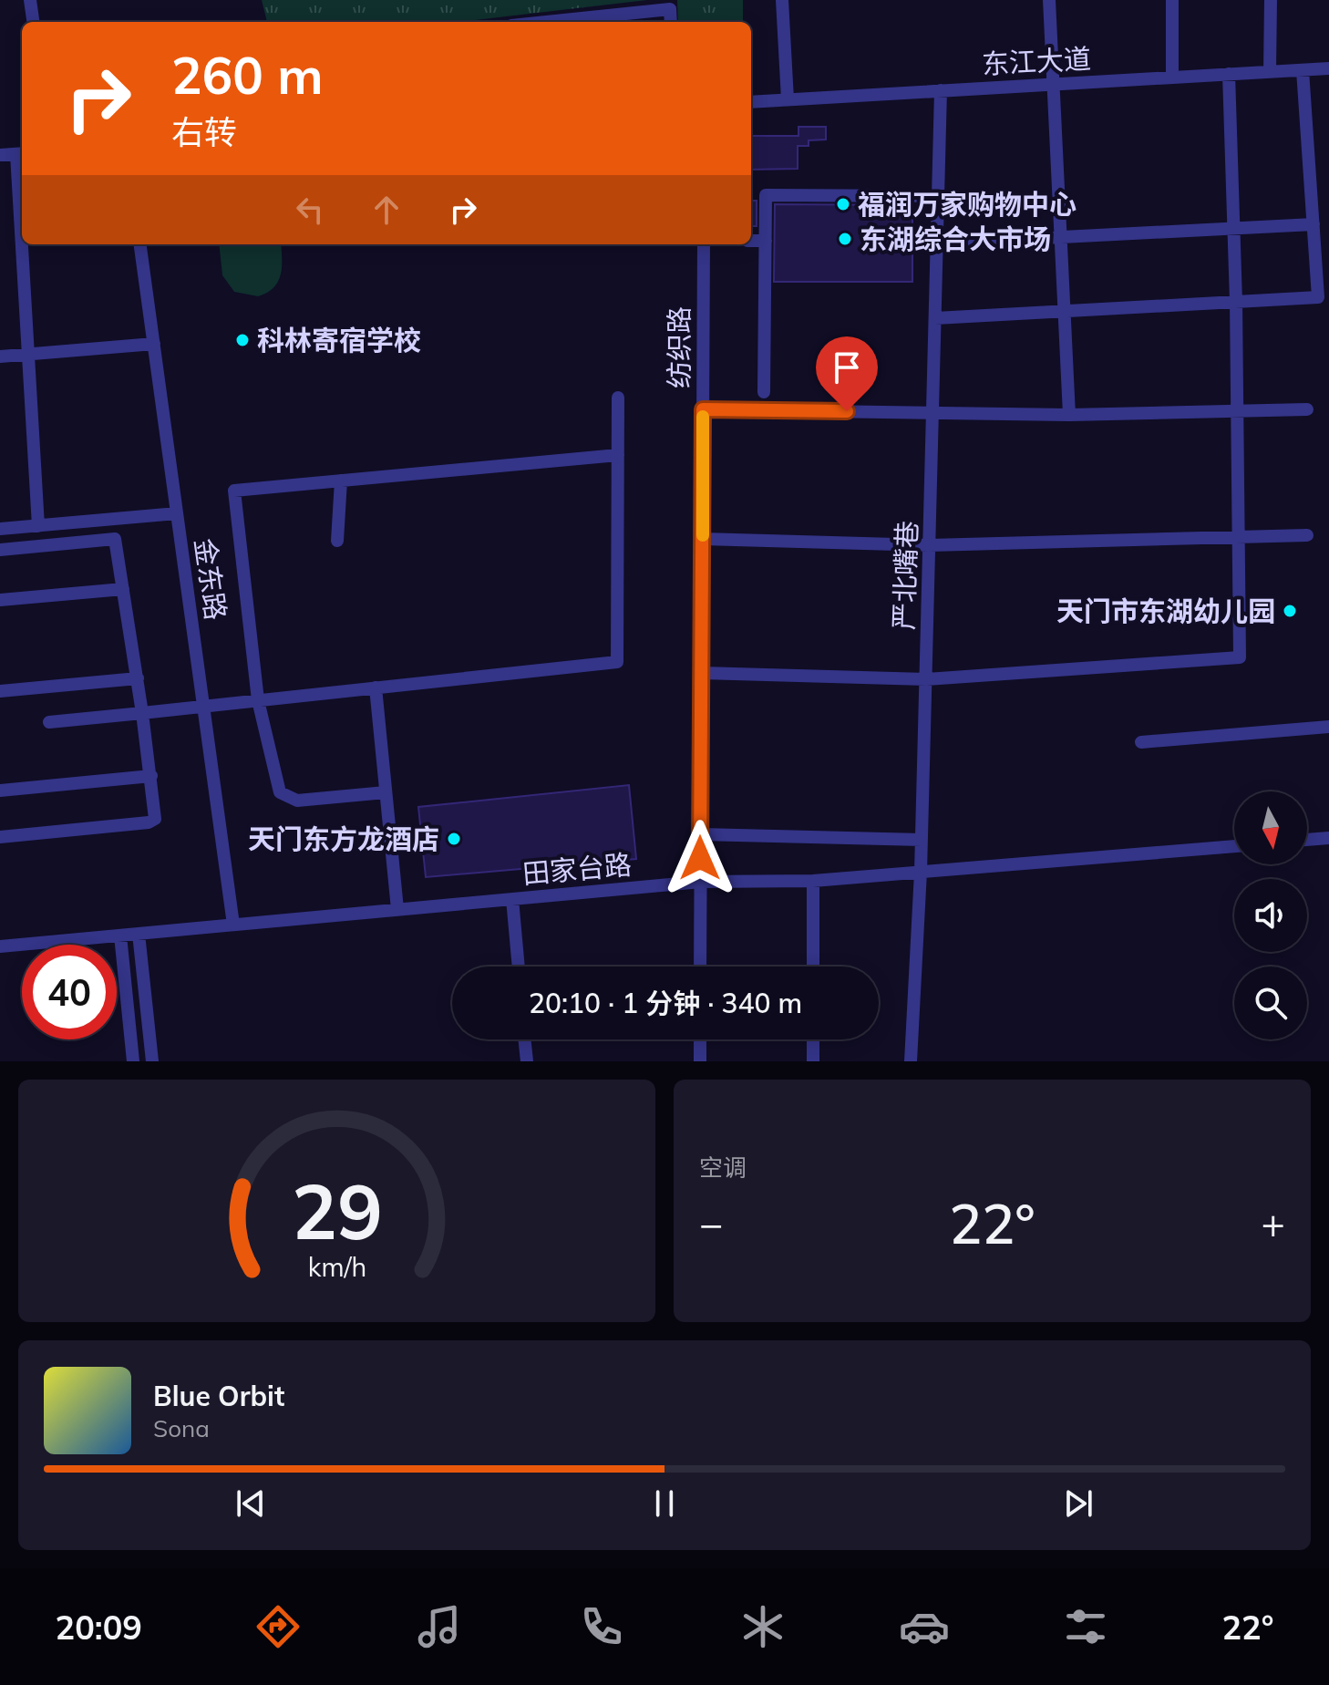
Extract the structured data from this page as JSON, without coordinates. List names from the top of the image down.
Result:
{
  "streets": {
    "street": [
      "东江大道",
      "纺织路",
      "严北嘴巷",
      "金东路",
      "田家台路"
    ]
  },
  "crossings": [
    ["东江大道", "严北嘴巷"],
    ["纺织路", "田家台路"],
    ["严北嘴巷", "田家台路"],
    ["金东路", "田家台路"]
  ],
  "places": [
    "福润万家购物中心",
    "东湖综合大市场",
    "科林寄宿学校",
    "天门市东湖幼儿园",
    "天门东方龙酒店"
  ],
  "north": "bottom",
  "page": {
    "turn": ["260 m", "右转"],
    "limit": "40",
    "trip": "20:10 · 1 分钟 · 340 m",
    "tile": "空调",
    "heat": ["−", "22°", "+"],
    "song": ["Blue Orbit", "Sona"],
    "tabs": ["20:09", "22°"],
    "gauge": ["29", "km/h"]
  }
}
